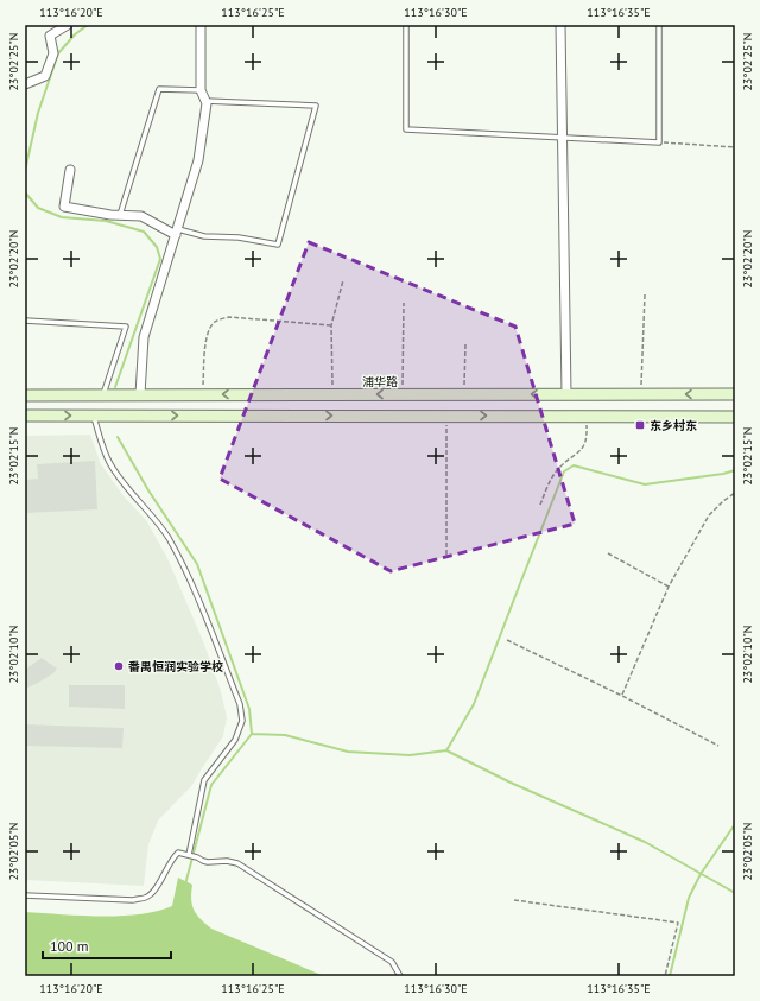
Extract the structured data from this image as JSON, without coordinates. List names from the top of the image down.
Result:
{
  "streets": {
    "main road": ["浦华路"]
  },
  "places": {
    "transit": ["东乡村东"],
    "other": ["番禺恒润实验学校"]
  },
  "scale_bar": "100 m",
  "coordinates": [
    "113°16'20\"E",
    "113°16'25\"E",
    "113°16'30\"E",
    "113°16'35\"E",
    "23°02'25\"N",
    "23°02'20\"N",
    "23°02'15\"N",
    "23°02'10\"N",
    "23°02'05\"N"
  ]
}
